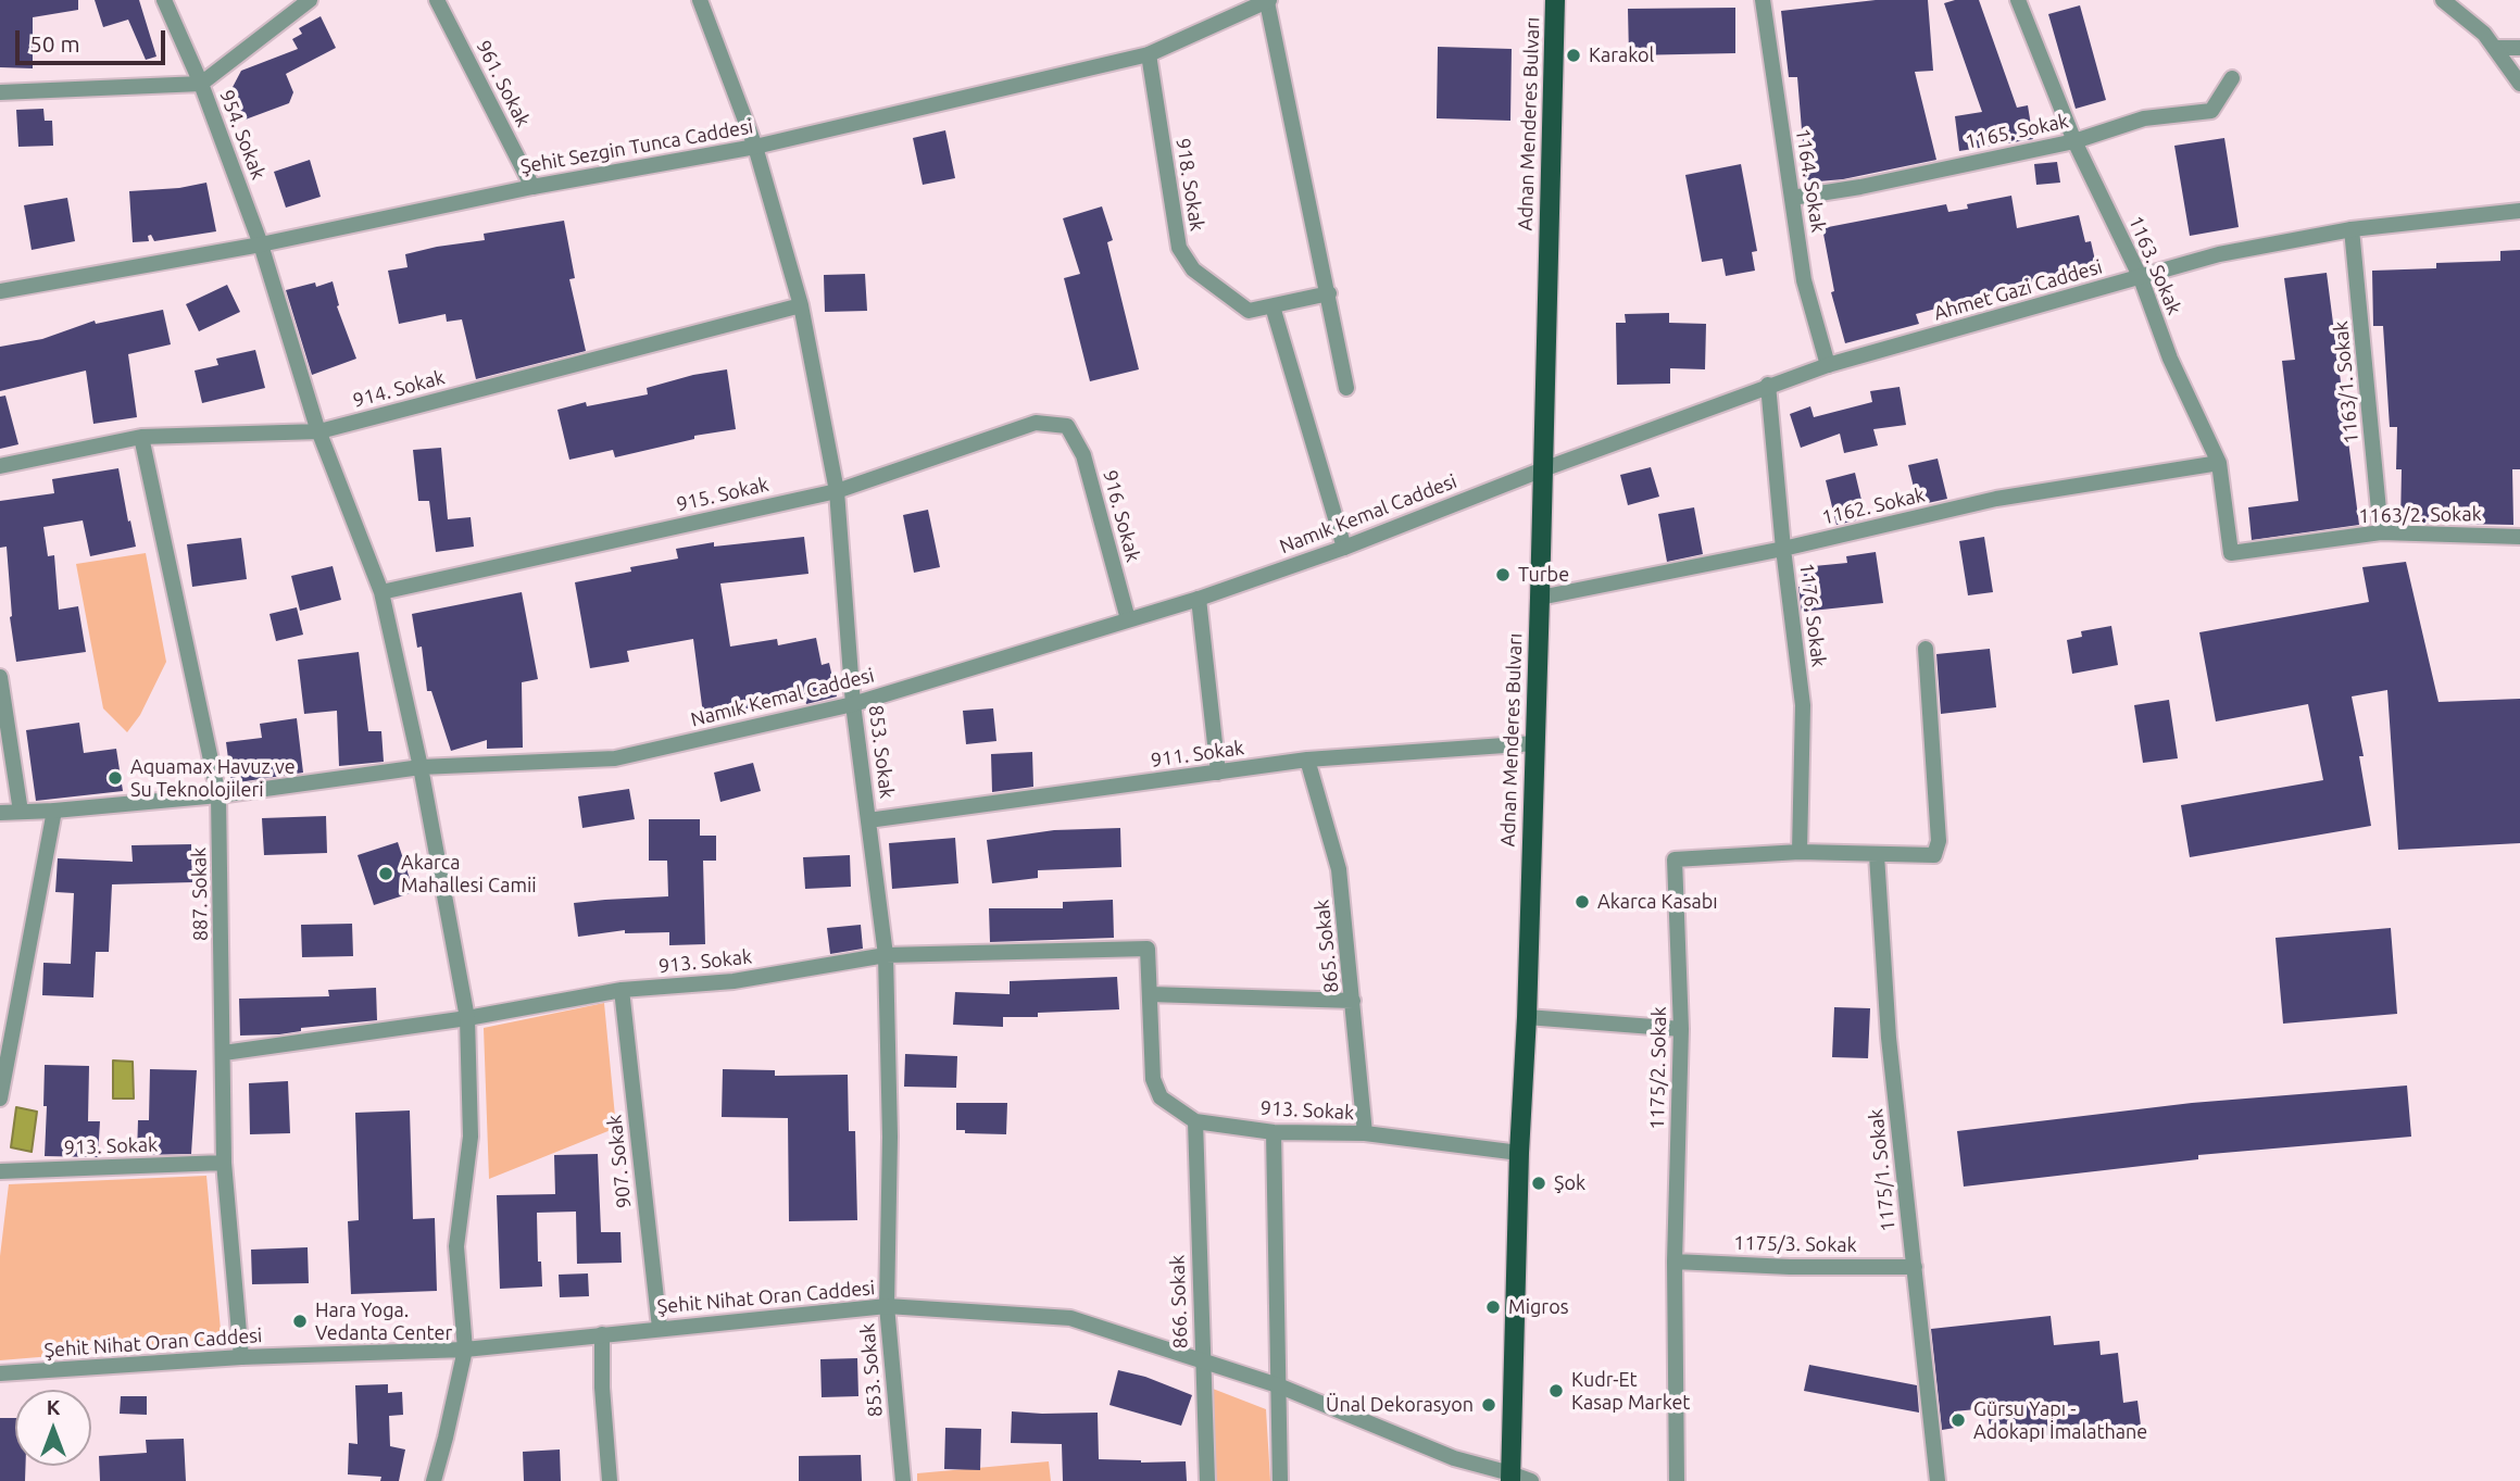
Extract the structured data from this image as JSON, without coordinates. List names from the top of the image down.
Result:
{
  "streets": {
    "main road": ["Adnan Menderes Bulvarı"],
    "street": [
      "961. Sokak",
      "1165. Sokak",
      "954. Sokak",
      "Şehit Sezgin Tunca Caddesi",
      "1164. Sokak",
      "918. Sokak",
      "1163. Sokak",
      "Ahmet Gazi Caddesi",
      "1163/1. Sokak",
      "914. Sokak",
      "915. Sokak",
      "1162. Sokak",
      "Namık Kemal Caddesi",
      "1163/2. Sokak",
      "916. Sokak",
      "1176. Sokak",
      "853. Sokak",
      "911. Sokak",
      "887. Sokak",
      "865. Sokak",
      "913. Sokak",
      "1175/2. Sokak",
      "907. Sokak",
      "1175/1. Sokak",
      "1175/3. Sokak",
      "Şehit Nihat Oran Caddesi",
      "866. Sokak"
    ]
  },
  "crossings": [
    ["961. Sokak", "Şehit Sezgin Tunca Caddesi"],
    ["Adnan Menderes Bulvarı", "Ahmet Gazi Caddesi"],
    ["Adnan Menderes Bulvarı", "1162. Sokak"],
    ["Adnan Menderes Bulvarı", "Namık Kemal Caddesi"],
    ["Adnan Menderes Bulvarı", "911. Sokak"],
    ["Adnan Menderes Bulvarı", "913. Sokak"],
    ["Adnan Menderes Bulvarı", "Şehit Nihat Oran Caddesi"],
    ["1165. Sokak", "1164. Sokak"],
    ["1165. Sokak", "1163. Sokak"],
    ["954. Sokak", "Şehit Sezgin Tunca Caddesi"],
    ["954. Sokak", "914. Sokak"],
    ["954. Sokak", "915. Sokak"],
    ["954. Sokak", "Namık Kemal Caddesi"],
    ["954. Sokak", "913. Sokak"],
    ["954. Sokak", "Şehit Nihat Oran Caddesi"],
    ["Şehit Sezgin Tunca Caddesi", "918. Sokak"],
    ["Şehit Sezgin Tunca Caddesi", "853. Sokak"],
    ["1164. Sokak", "Ahmet Gazi Caddesi"],
    ["1163. Sokak", "Ahmet Gazi Caddesi"],
    ["1163. Sokak", "1162. Sokak"],
    ["1163. Sokak", "1163/2. Sokak"],
    ["Ahmet Gazi Caddesi", "1163/1. Sokak"],
    ["Ahmet Gazi Caddesi", "Namık Kemal Caddesi"],
    ["Ahmet Gazi Caddesi", "1176. Sokak"],
    ["1163/1. Sokak", "1163/2. Sokak"],
    ["914. Sokak", "853. Sokak"],
    ["914. Sokak", "887. Sokak"],
    ["915. Sokak", "916. Sokak"],
    ["915. Sokak", "853. Sokak"],
    ["1162. Sokak", "1176. Sokak"],
    ["Namık Kemal Caddesi", "916. Sokak"],
    ["Namık Kemal Caddesi", "853. Sokak"],
    ["Namık Kemal Caddesi", "887. Sokak"],
    ["1176. Sokak", "1175/2. Sokak"],
    ["853. Sokak", "911. Sokak"],
    ["853. Sokak", "913. Sokak"],
    ["853. Sokak", "Şehit Nihat Oran Caddesi"],
    ["911. Sokak", "865. Sokak"],
    ["887. Sokak", "913. Sokak"],
    ["887. Sokak", "Şehit Nihat Oran Caddesi"],
    ["865. Sokak", "913. Sokak"],
    ["913. Sokak", "907. Sokak"],
    ["913. Sokak", "866. Sokak"],
    ["1175/2. Sokak", "1175/1. Sokak"],
    ["1175/2. Sokak", "1175/3. Sokak"],
    ["907. Sokak", "Şehit Nihat Oran Caddesi"],
    ["1175/1. Sokak", "1175/3. Sokak"],
    ["Şehit Nihat Oran Caddesi", "866. Sokak"]
  ],
  "places": [
    "Karakol",
    "Turbe",
    "Aquamax Havuz ve Su Teknolojileri",
    "Akarca Mahallesi Camii",
    "Akarca Kasabı",
    "Şok",
    "Migros",
    "Hara Yoga. Vedanta Center",
    "Kudr-Et Kasap Market",
    "Ünal Dekorasyon",
    "Gürsu Yapı - Adokapı İmalathane"
  ],
  "scale_bar": "50 m",
  "north": "top"
}
